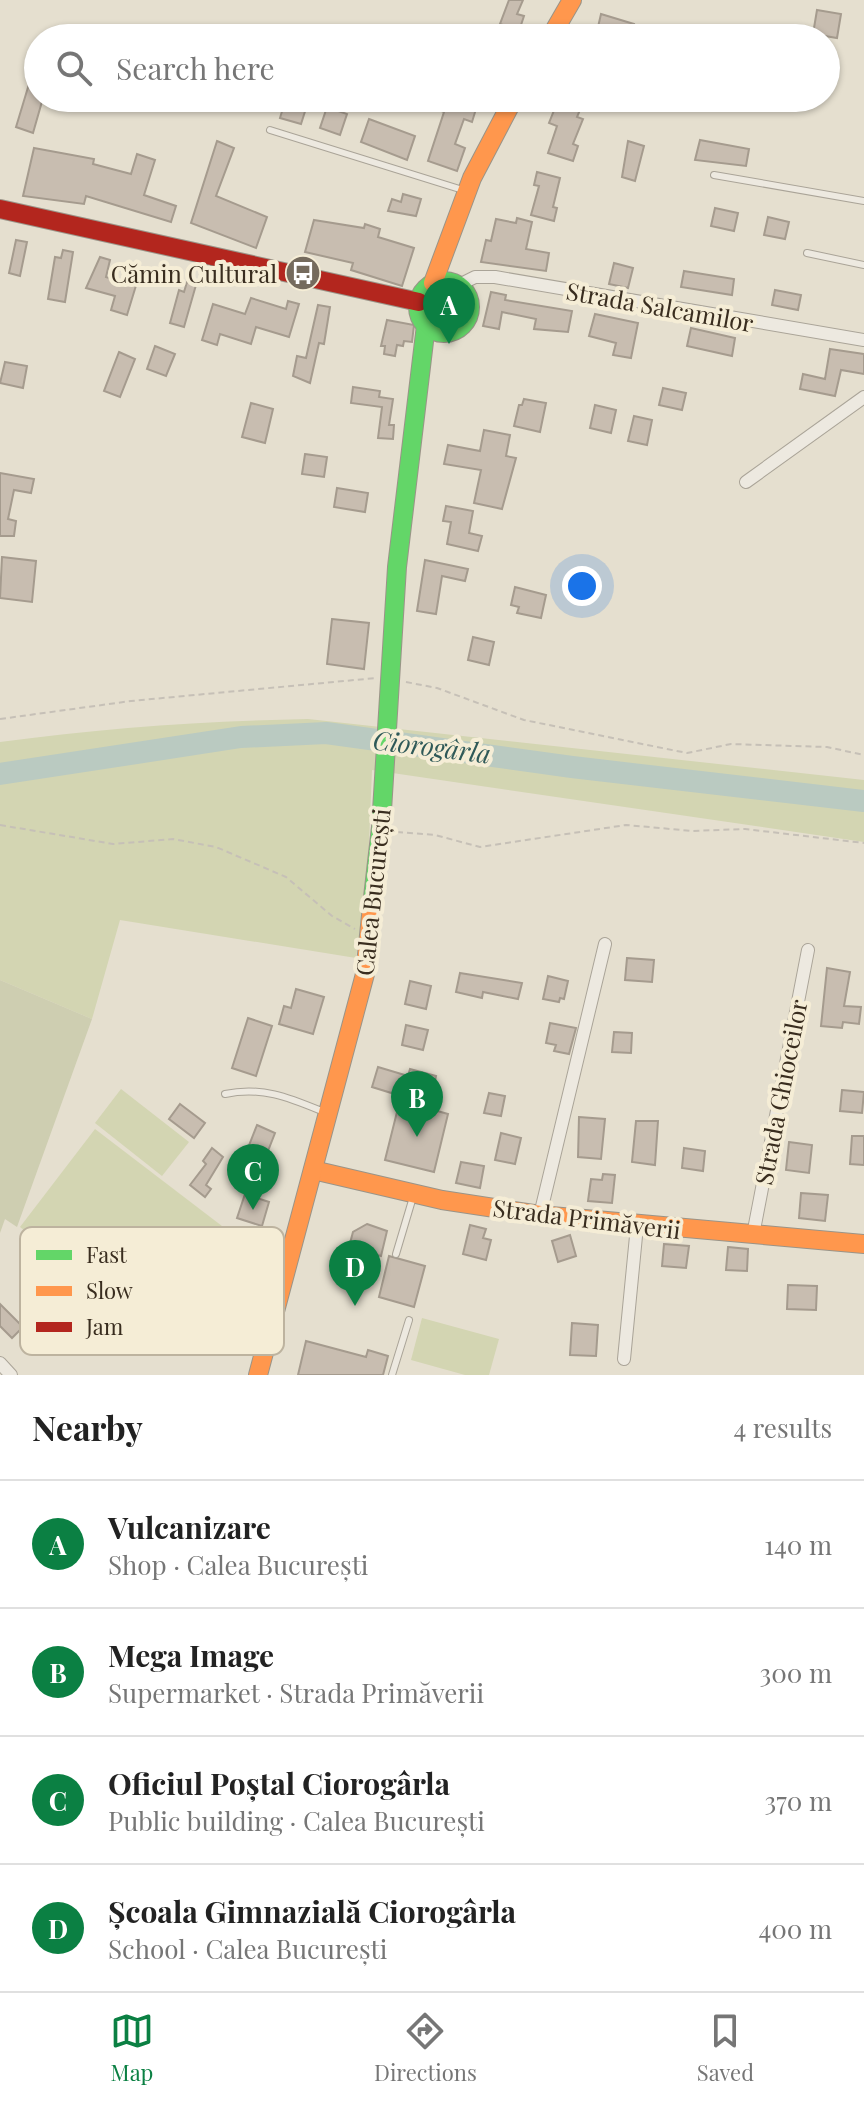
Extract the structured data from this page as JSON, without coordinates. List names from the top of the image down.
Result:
{
  "streets": {
    "main road": ["Calea București", "Strada Primăverii"],
    "street": ["Strada Salcamilor", "Strada Ghioceilor"]
  },
  "crossings": [
    ["Strada Salcamilor", "Calea București"],
    ["Calea București", "Strada Primăverii"],
    ["Strada Ghioceilor", "Strada Primăverii"]
  ],
  "water": ["Ciorogârla"],
  "places": {
    "bus stop": ["Cămin Cultural"]
  },
  "legend": ["Fast", "Slow", "Jam"],
  "page": {
    "search": "Search here",
    "pins": [
      "A",
      "B",
      "C",
      "D"
    ],
    "heading": ["Nearby", "4 results"],
    "list": [
      {
        "mark": "A",
        "name": "Vulcanizare",
        "note": "Shop · Calea București",
        "value": "140 m"
      },
      {
        "mark": "B",
        "name": "Mega Image",
        "note": "Supermarket · Strada Primăverii",
        "value": "300 m"
      },
      {
        "mark": "C",
        "name": "Oficiul Poștal Ciorogârla",
        "note": "Public building · Calea București",
        "value": "370 m"
      },
      {
        "mark": "D",
        "name": "Școala Gimnazială Ciorogârla",
        "note": "School · Calea București",
        "value": "400 m"
      }
    ],
    "nav": ["Map", "Directions", "Saved"]
  }
}
